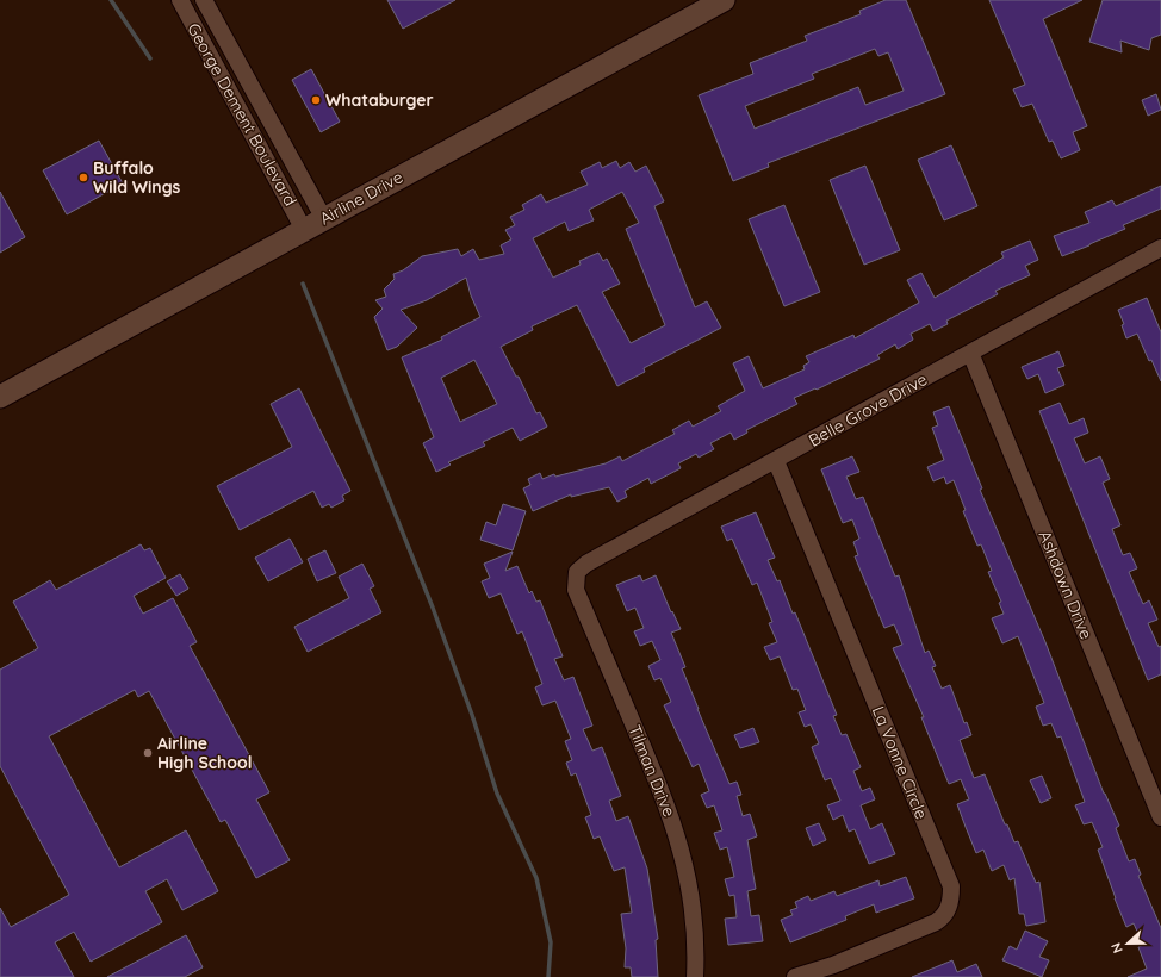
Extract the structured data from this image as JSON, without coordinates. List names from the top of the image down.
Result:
{
  "streets": {
    "main road": ["Airline Drive"],
    "street": [
      "George Dement Boulevard",
      "Belle Grove Drive",
      "Ashdown Drive",
      "La Vonne Circle",
      "Tilman Drive"
    ]
  },
  "crossings": [
    ["George Dement Boulevard", "Airline Drive"],
    ["Belle Grove Drive", "Ashdown Drive"],
    ["Belle Grove Drive", "La Vonne Circle"],
    ["Belle Grove Drive", "Tilman Drive"]
  ],
  "places": ["Whataburger", "Buffalo Wild Wings", "Airline High School"],
  "north": "left"
}
